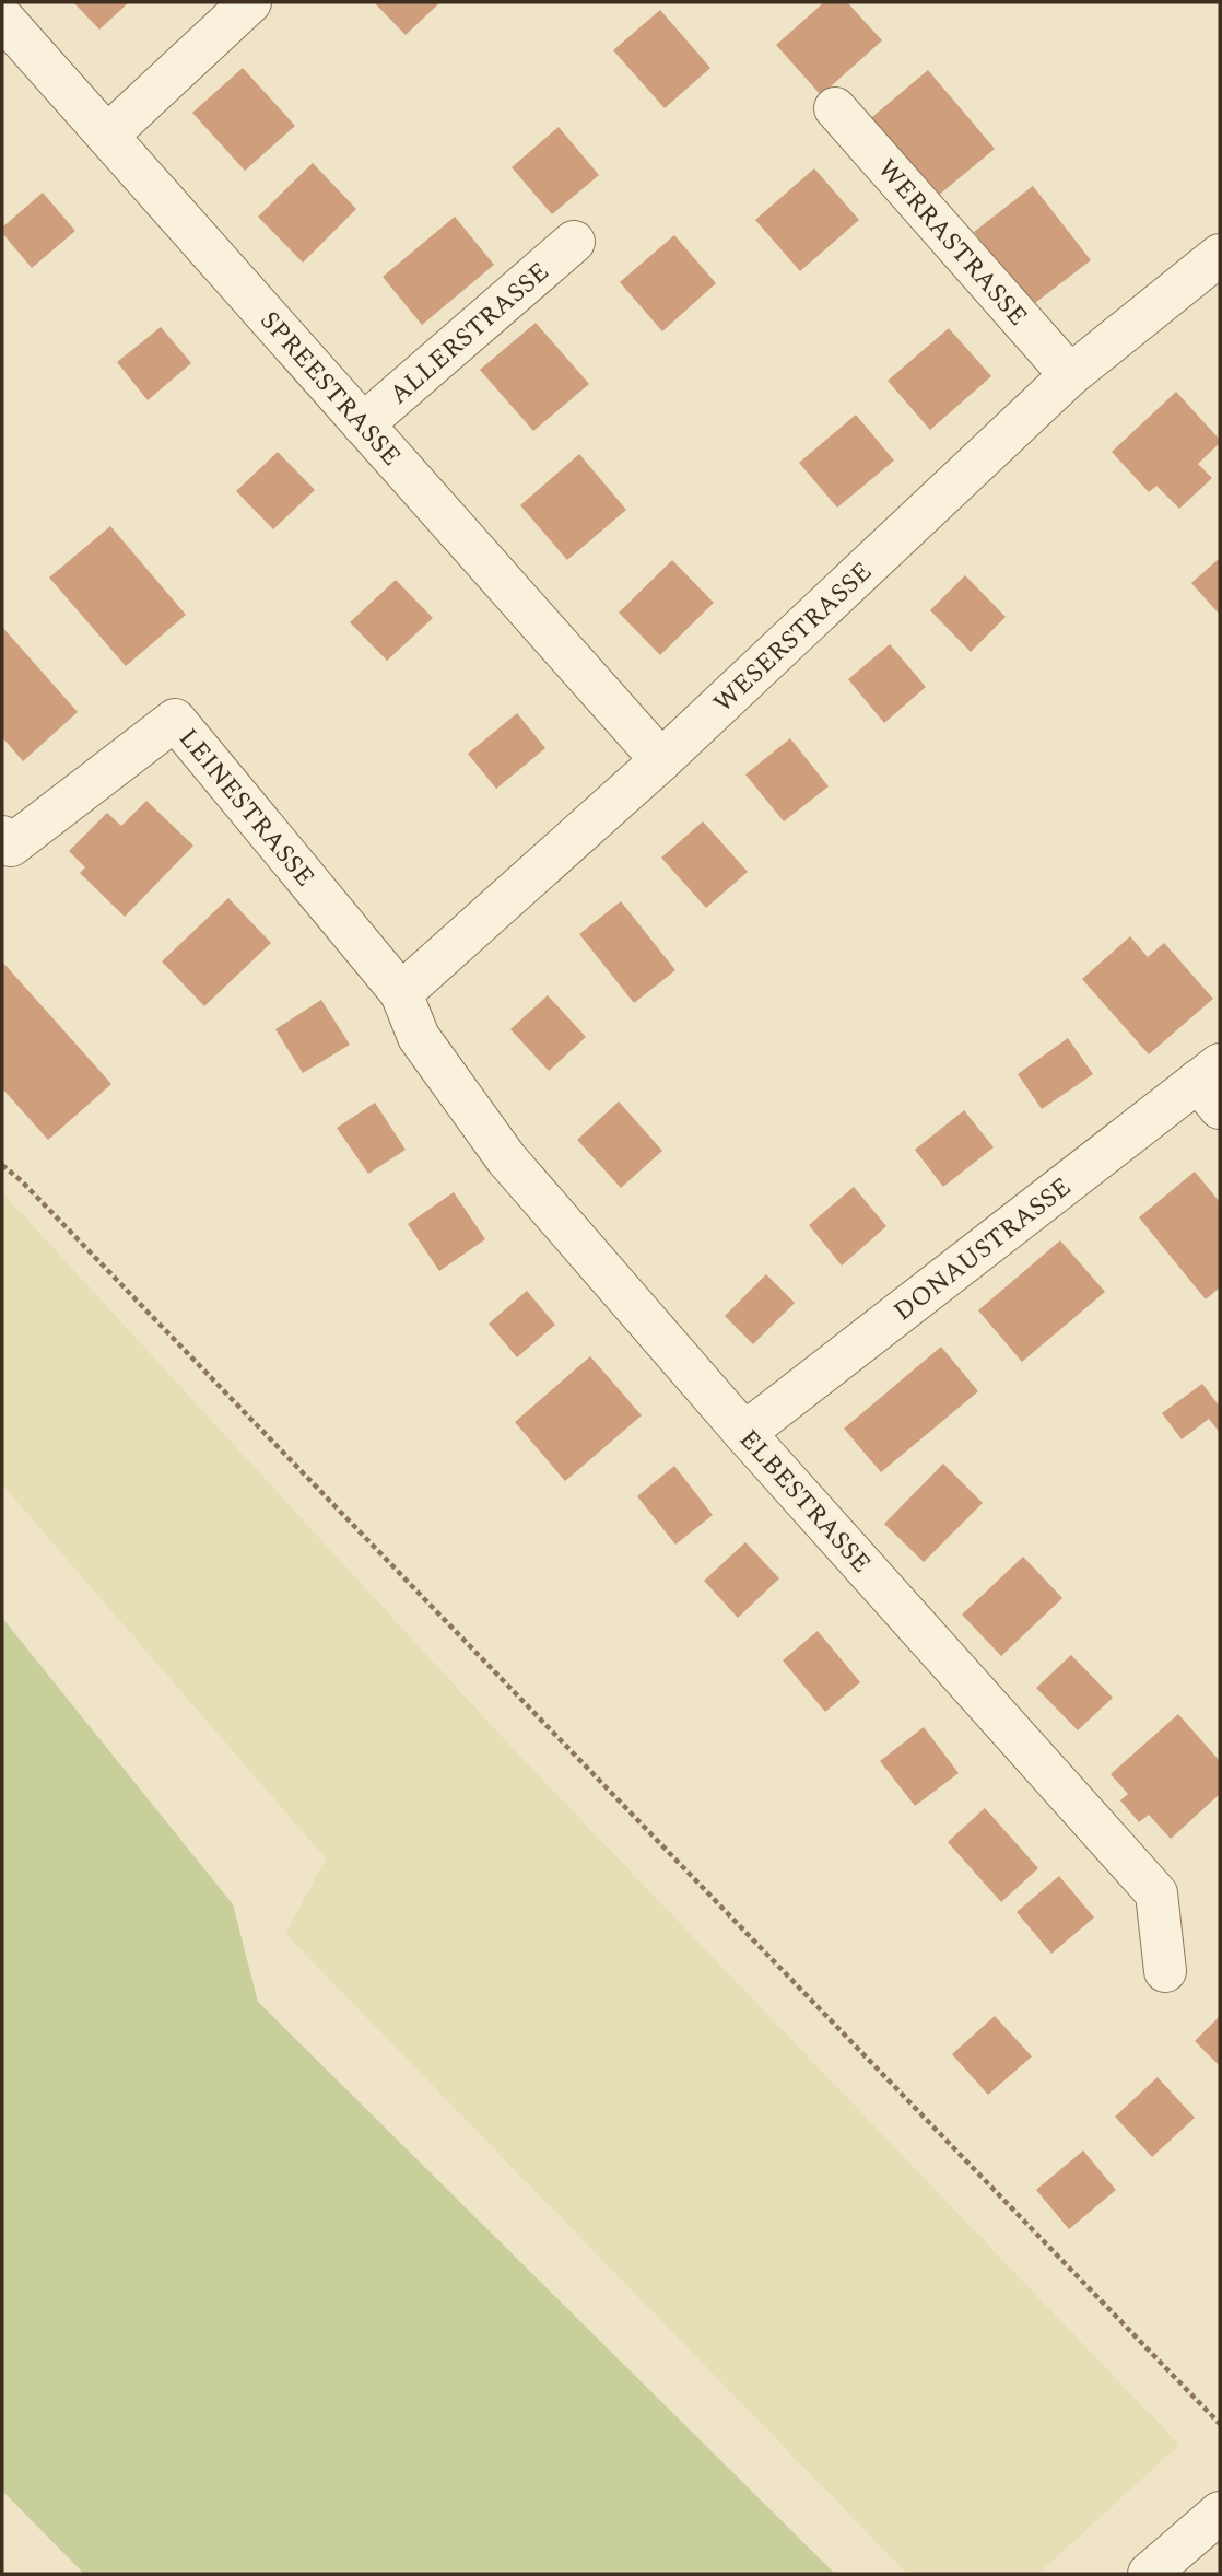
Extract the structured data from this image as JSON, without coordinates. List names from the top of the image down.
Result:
{
  "streets": {
    "street": [
      "WERRASTRASSE",
      "ALLERSTRASSE",
      "SPREESTRASSE",
      "WESERSTRASSE",
      "LEINESTRASSE",
      "DONAUSTRASSE",
      "ELBESTRASSE"
    ]
  },
  "crossings": [
    ["WERRASTRASSE", "WESERSTRASSE"],
    ["ALLERSTRASSE", "SPREESTRASSE"],
    ["SPREESTRASSE", "WESERSTRASSE"],
    ["WESERSTRASSE", "LEINESTRASSE"],
    ["WESERSTRASSE", "ELBESTRASSE"],
    ["LEINESTRASSE", "ELBESTRASSE"],
    ["DONAUSTRASSE", "ELBESTRASSE"]
  ]
}
